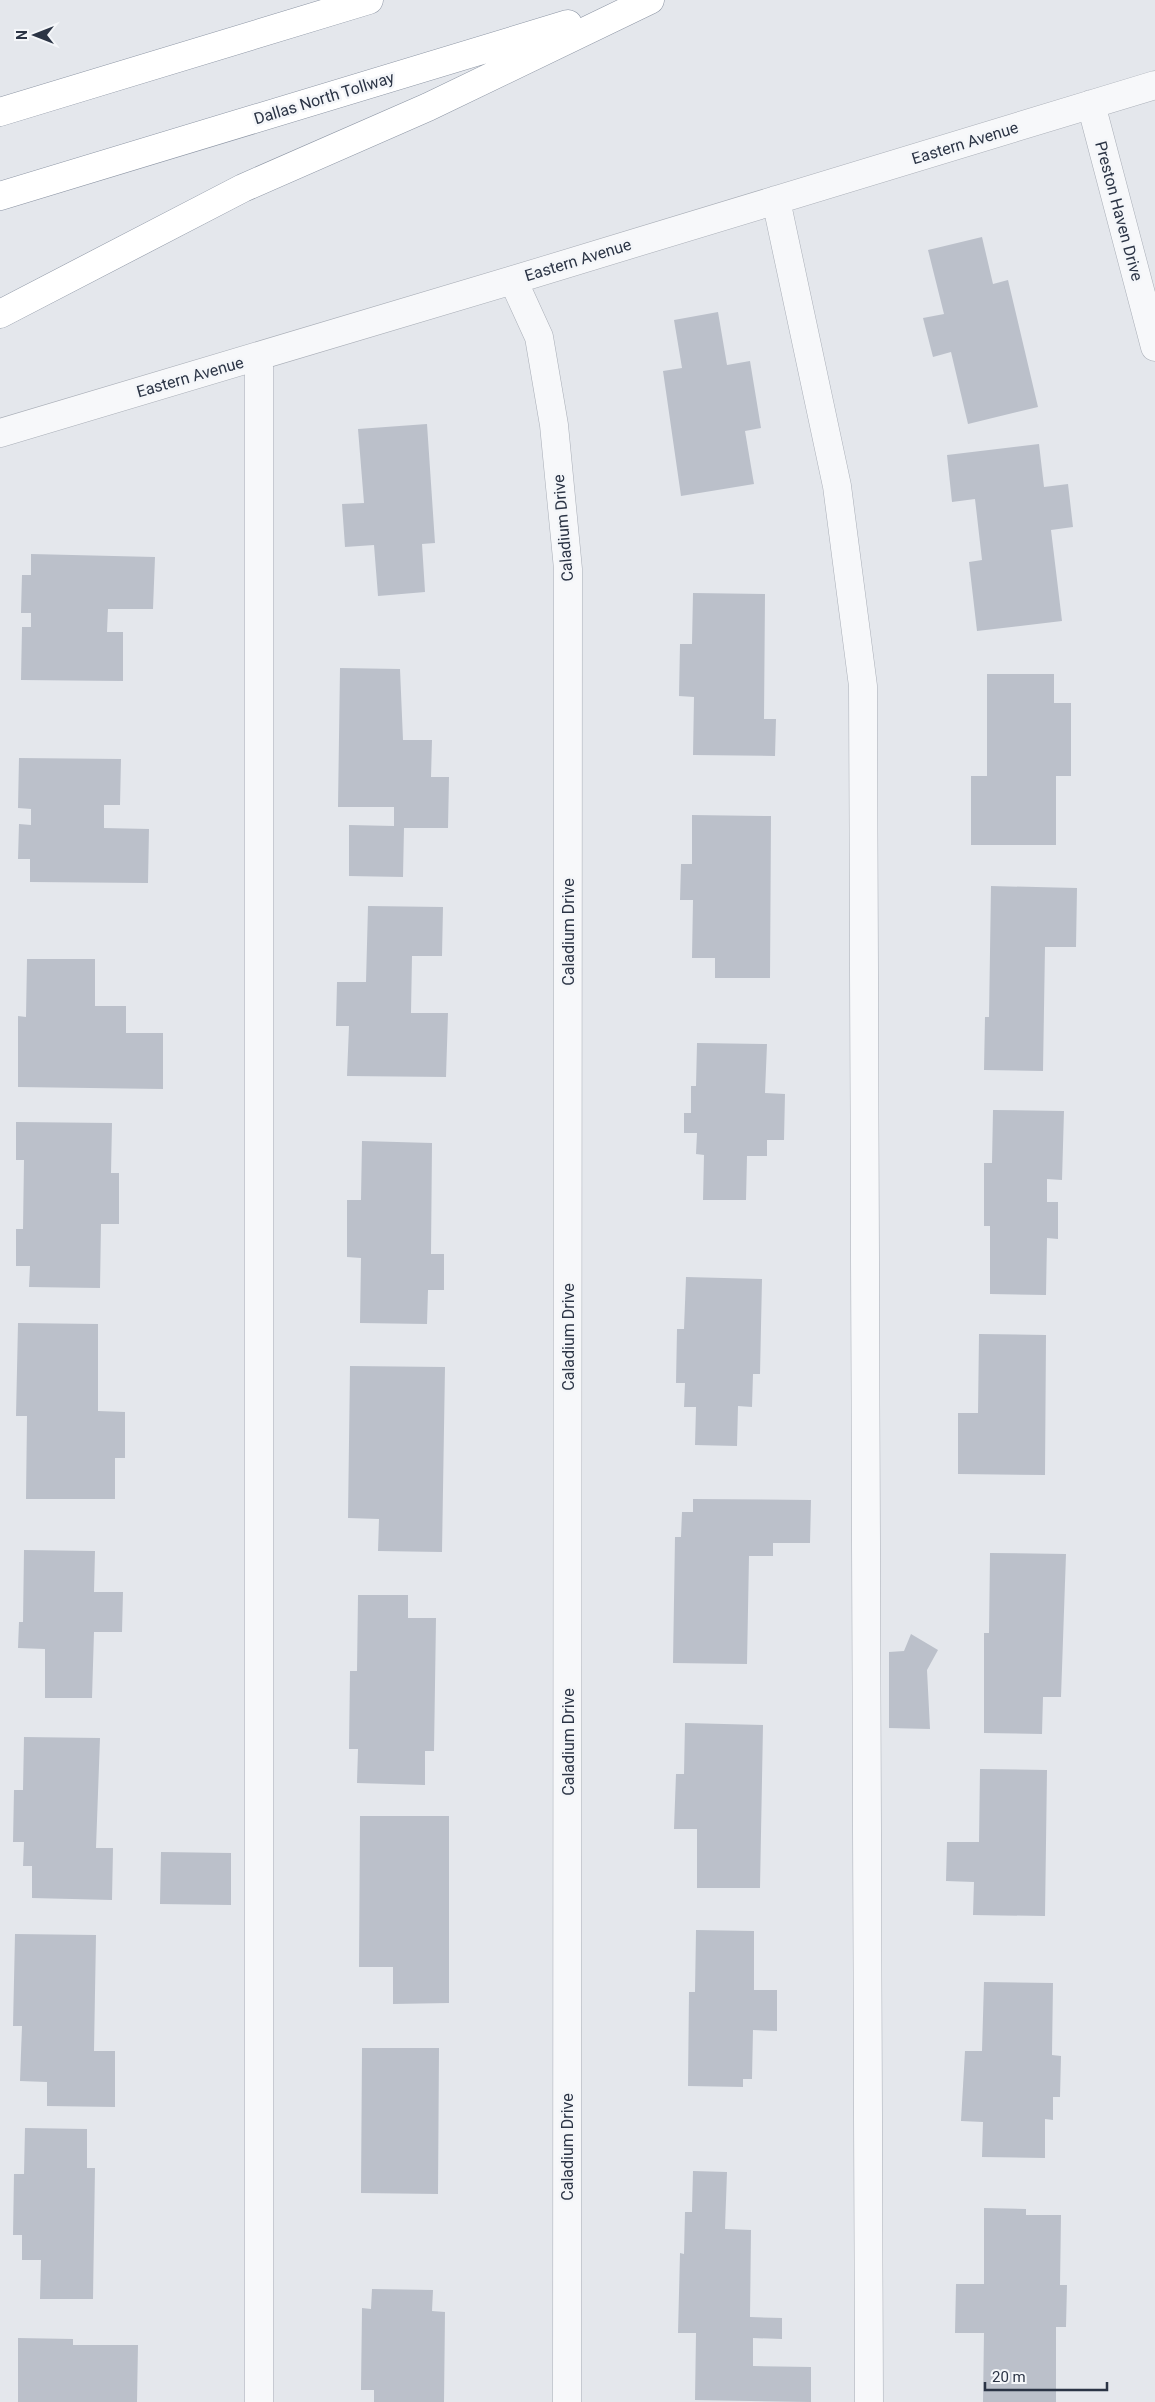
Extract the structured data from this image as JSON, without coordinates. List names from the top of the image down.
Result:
{
  "streets": {
    "highway": ["Dallas North Tollway"],
    "street": ["Eastern Avenue", "Preston Haven Drive", "Caladium Drive"]
  },
  "crossings": [
    ["Eastern Avenue", "Preston Haven Drive"],
    ["Eastern Avenue", "Caladium Drive"]
  ],
  "scale_bar": "20 m",
  "north": "left"
}
